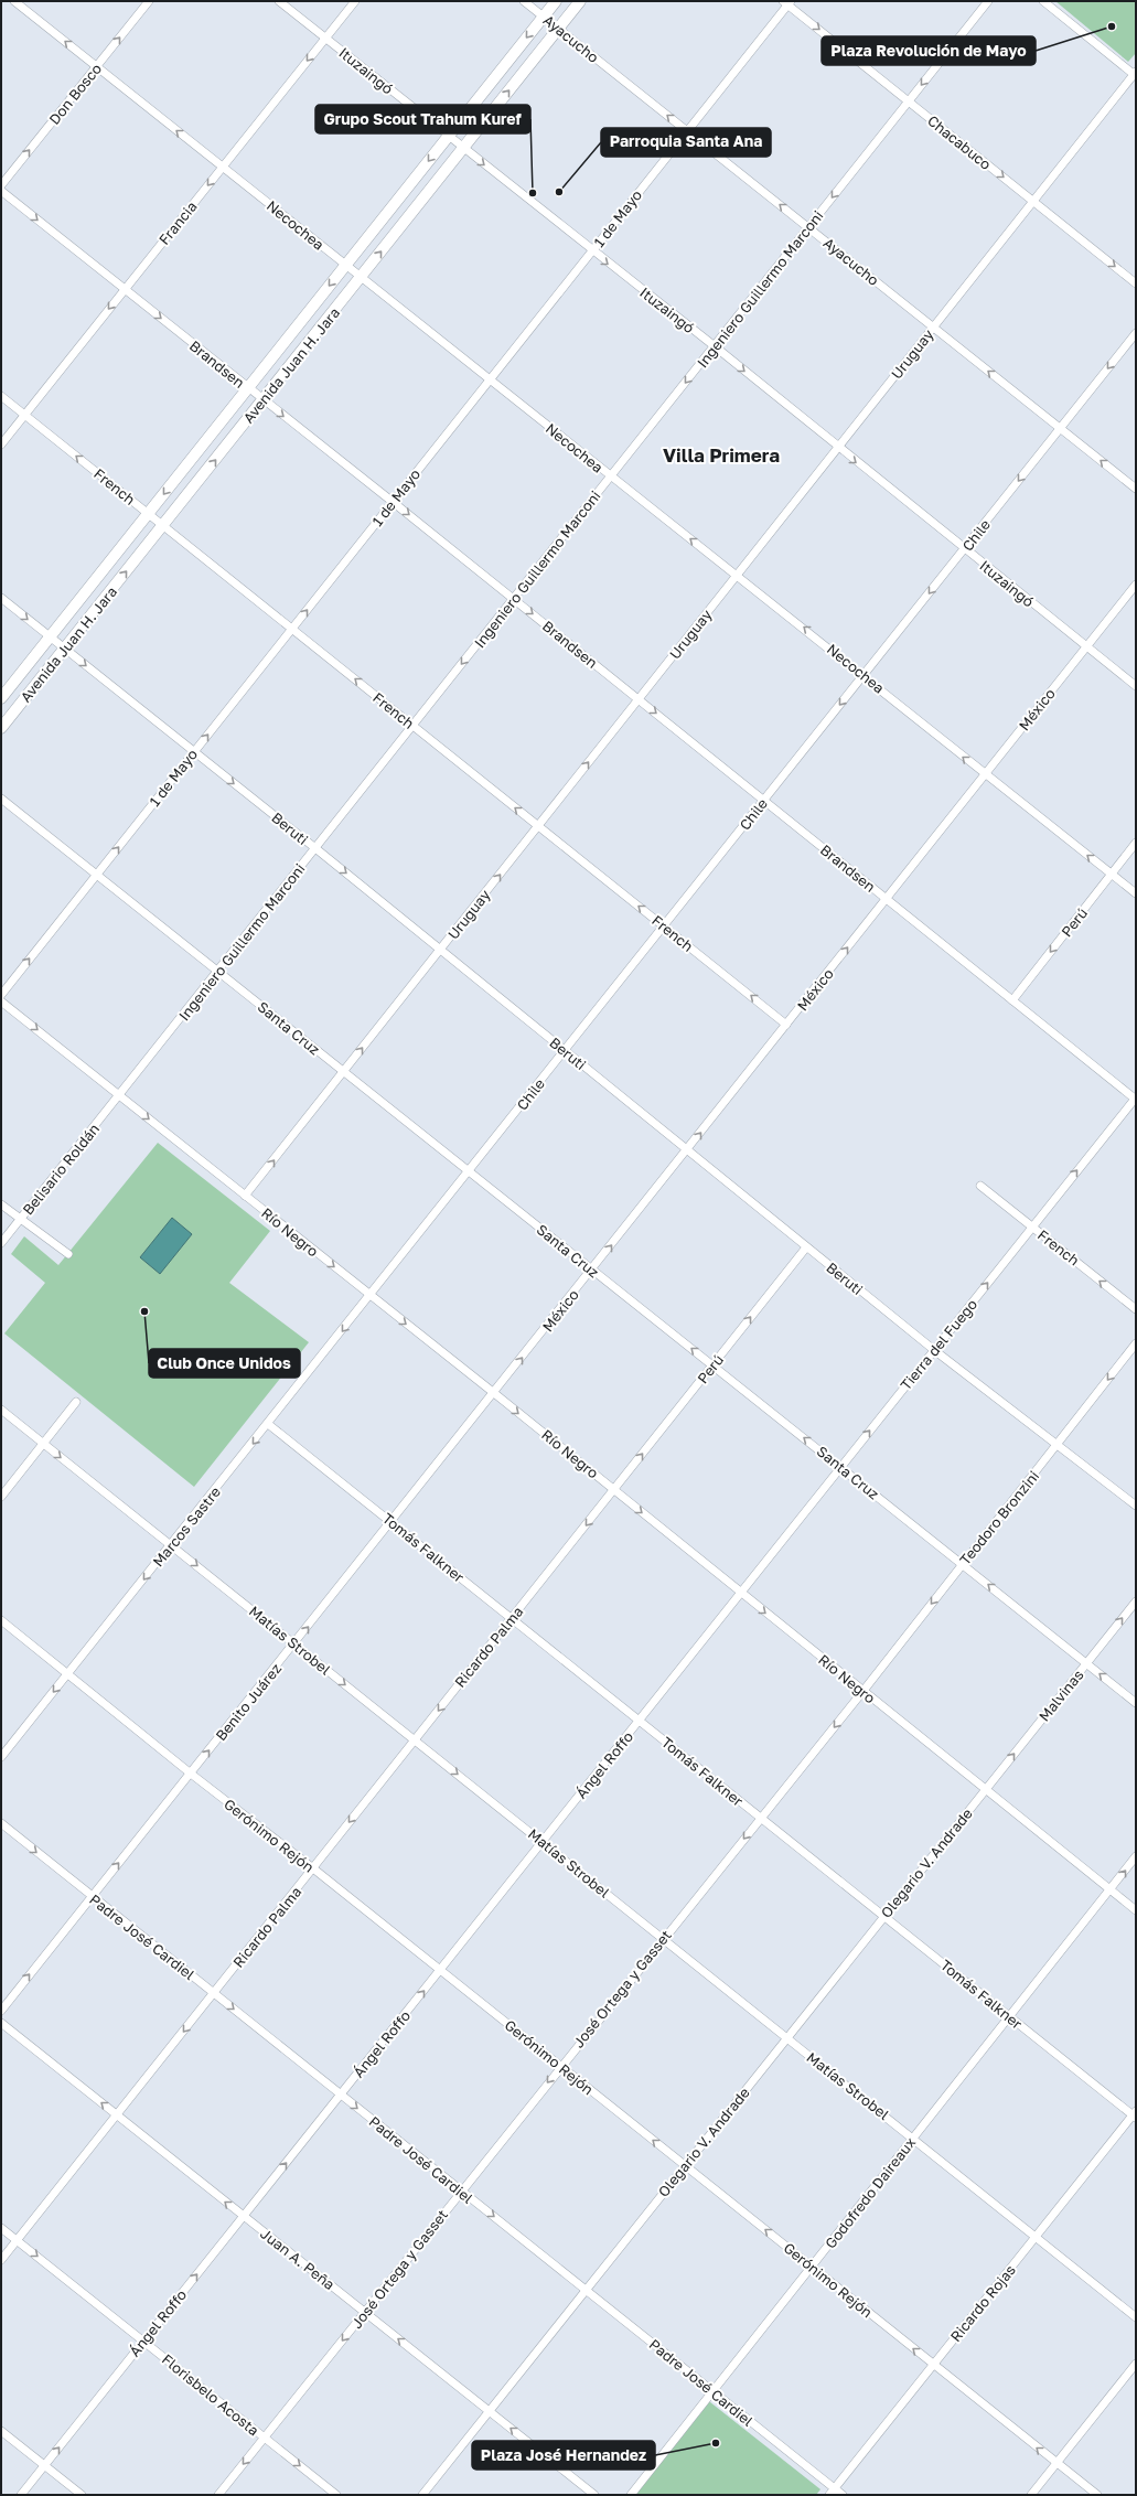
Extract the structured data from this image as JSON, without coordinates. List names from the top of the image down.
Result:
{
  "streets": {
    "main road": ["Avenida Juan H. Jara"],
    "street": [
      "Ayacucho",
      "Ituzaingó",
      "Don Bosco",
      "Chacabuco",
      "1 de Mayo",
      "Francia",
      "Necochea",
      "Ingeniero Guillermo Marconi",
      "Uruguay",
      "Brandsen",
      "French",
      "Chile",
      "México",
      "Beruti",
      "Perú",
      "Santa Cruz",
      "Belisario Roldán",
      "Río Negro",
      "Tierra del Fuego",
      "Teodoro Bronzini",
      "Marcos Sastre",
      "Tomás Falkner",
      "Matías Strobel",
      "Ricardo Palma",
      "Malvinas",
      "Benito Juárez",
      "Ángel Roffo",
      "Gerónimo Rejón",
      "Olegario V. Andrade",
      "Padre José Cardiel",
      "José Ortega y Gasset",
      "Godofredo Daireaux",
      "Juan A. Peña",
      "Ricardo Rojas",
      "Florisbelo Acosta"
    ]
  },
  "crossings": [
    ["Ayacucho", "1 de Mayo"],
    ["Ayacucho", "Ingeniero Guillermo Marconi"],
    ["Ayacucho", "Uruguay"],
    ["Ayacucho", "Avenida Juan H. Jara"],
    ["Ayacucho", "Chile"],
    ["Ituzaingó", "1 de Mayo"],
    ["Ituzaingó", "Francia"],
    ["Ituzaingó", "Ingeniero Guillermo Marconi"],
    ["Ituzaingó", "Uruguay"],
    ["Ituzaingó", "Avenida Juan H. Jara"],
    ["Ituzaingó", "Chile"],
    ["Ituzaingó", "México"],
    ["Don Bosco", "Necochea"],
    ["Chacabuco", "1 de Mayo"],
    ["Chacabuco", "Ingeniero Guillermo Marconi"],
    ["Chacabuco", "Uruguay"],
    ["1 de Mayo", "Necochea"],
    ["1 de Mayo", "Brandsen"],
    ["1 de Mayo", "French"],
    ["1 de Mayo", "Beruti"],
    ["1 de Mayo", "Santa Cruz"],
    ["Francia", "Necochea"],
    ["Francia", "Brandsen"],
    ["Francia", "French"],
    ["Necochea", "Ingeniero Guillermo Marconi"],
    ["Necochea", "Uruguay"],
    ["Necochea", "Avenida Juan H. Jara"],
    ["Necochea", "Chile"],
    ["Necochea", "México"],
    ["Necochea", "Perú"],
    ["Ingeniero Guillermo Marconi", "Brandsen"],
    ["Ingeniero Guillermo Marconi", "French"],
    ["Ingeniero Guillermo Marconi", "Beruti"],
    ["Ingeniero Guillermo Marconi", "Santa Cruz"],
    ["Ingeniero Guillermo Marconi", "Belisario Roldán"],
    ["Ingeniero Guillermo Marconi", "Río Negro"],
    ["Uruguay", "Brandsen"],
    ["Uruguay", "French"],
    ["Uruguay", "Beruti"],
    ["Uruguay", "Santa Cruz"],
    ["Uruguay", "Río Negro"],
    ["Brandsen", "Avenida Juan H. Jara"],
    ["Brandsen", "Chile"],
    ["Brandsen", "México"],
    ["Brandsen", "Perú"],
    ["Brandsen", "Tierra del Fuego"],
    ["Avenida Juan H. Jara", "French"],
    ["Avenida Juan H. Jara", "Beruti"],
    ["French", "Chile"],
    ["French", "México"],
    ["French", "Tierra del Fuego"],
    ["Chile", "Beruti"],
    ["Chile", "Santa Cruz"],
    ["Chile", "Río Negro"],
    ["Chile", "Marcos Sastre"],
    ["México", "Beruti"],
    ["México", "Santa Cruz"],
    ["México", "Río Negro"],
    ["México", "Benito Juárez"],
    ["Beruti", "Perú"],
    ["Beruti", "Tierra del Fuego"],
    ["Beruti", "Teodoro Bronzini"],
    ["Perú", "Santa Cruz"],
    ["Perú", "Río Negro"],
    ["Perú", "Ricardo Palma"],
    ["Santa Cruz", "Tierra del Fuego"],
    ["Santa Cruz", "Teodoro Bronzini"],
    ["Santa Cruz", "Malvinas"],
    ["Belisario Roldán", "Río Negro"],
    ["Río Negro", "Tierra del Fuego"],
    ["Río Negro", "Teodoro Bronzini"],
    ["Río Negro", "Marcos Sastre"],
    ["Río Negro", "Ricardo Palma"],
    ["Río Negro", "Malvinas"],
    ["Río Negro", "Benito Juárez"],
    ["Río Negro", "Ángel Roffo"],
    ["Río Negro", "Olegario V. Andrade"],
    ["Río Negro", "José Ortega y Gasset"],
    ["Río Negro", "Godofredo Daireaux"],
    ["Tierra del Fuego", "Ángel Roffo"],
    ["Teodoro Bronzini", "José Ortega y Gasset"],
    ["Marcos Sastre", "Tomás Falkner"],
    ["Marcos Sastre", "Matías Strobel"],
    ["Marcos Sastre", "Gerónimo Rejón"],
    ["Tomás Falkner", "Ricardo Palma"],
    ["Tomás Falkner", "Benito Juárez"],
    ["Tomás Falkner", "Ángel Roffo"],
    ["Tomás Falkner", "Olegario V. Andrade"],
    ["Tomás Falkner", "José Ortega y Gasset"],
    ["Tomás Falkner", "Godofredo Daireaux"],
    ["Tomás Falkner", "Ricardo Rojas"],
    ["Matías Strobel", "Ricardo Palma"],
    ["Matías Strobel", "Benito Juárez"],
    ["Matías Strobel", "Ángel Roffo"],
    ["Matías Strobel", "Olegario V. Andrade"],
    ["Matías Strobel", "José Ortega y Gasset"],
    ["Matías Strobel", "Godofredo Daireaux"],
    ["Matías Strobel", "Ricardo Rojas"],
    ["Ricardo Palma", "Gerónimo Rejón"],
    ["Ricardo Palma", "Padre José Cardiel"],
    ["Ricardo Palma", "Juan A. Peña"],
    ["Ricardo Palma", "Florisbelo Acosta"],
    ["Malvinas", "Olegario V. Andrade"],
    ["Benito Juárez", "Gerónimo Rejón"],
    ["Benito Juárez", "Padre José Cardiel"],
    ["Ángel Roffo", "Gerónimo Rejón"],
    ["Ángel Roffo", "Padre José Cardiel"],
    ["Ángel Roffo", "Juan A. Peña"],
    ["Ángel Roffo", "Florisbelo Acosta"],
    ["Gerónimo Rejón", "Olegario V. Andrade"],
    ["Gerónimo Rejón", "José Ortega y Gasset"],
    ["Gerónimo Rejón", "Godofredo Daireaux"],
    ["Gerónimo Rejón", "Ricardo Rojas"],
    ["Olegario V. Andrade", "Padre José Cardiel"],
    ["Olegario V. Andrade", "Juan A. Peña"],
    ["Padre José Cardiel", "José Ortega y Gasset"],
    ["Padre José Cardiel", "Godofredo Daireaux"],
    ["Padre José Cardiel", "Ricardo Rojas"],
    ["José Ortega y Gasset", "Juan A. Peña"],
    ["José Ortega y Gasset", "Florisbelo Acosta"]
  ],
  "one_way": [
    "Ayacucho",
    "Ituzaingó",
    "Don Bosco",
    "Chacabuco",
    "1 de Mayo",
    "Francia",
    "Necochea",
    "Ingeniero Guillermo Marconi",
    "Uruguay",
    "Brandsen",
    "French",
    "Chile",
    "México",
    "Beruti",
    "Santa Cruz",
    "Río Negro",
    "Tierra del Fuego",
    "Teodoro Bronzini",
    "Marcos Sastre",
    "Matías Strobel",
    "Ricardo Palma",
    "Malvinas",
    "Benito Juárez",
    "Ángel Roffo",
    "Gerónimo Rejón",
    "Padre José Cardiel",
    "José Ortega y Gasset",
    "Juan A. Peña",
    "Florisbelo Acosta"
  ],
  "districts": ["Villa Primera"],
  "places": [
    "Plaza Revolución de Mayo",
    "Parroquia Santa Ana",
    "Grupo Scout Trahum Kuref",
    "Club Once Unidos",
    "Plaza José Hernandez"
  ]
}
